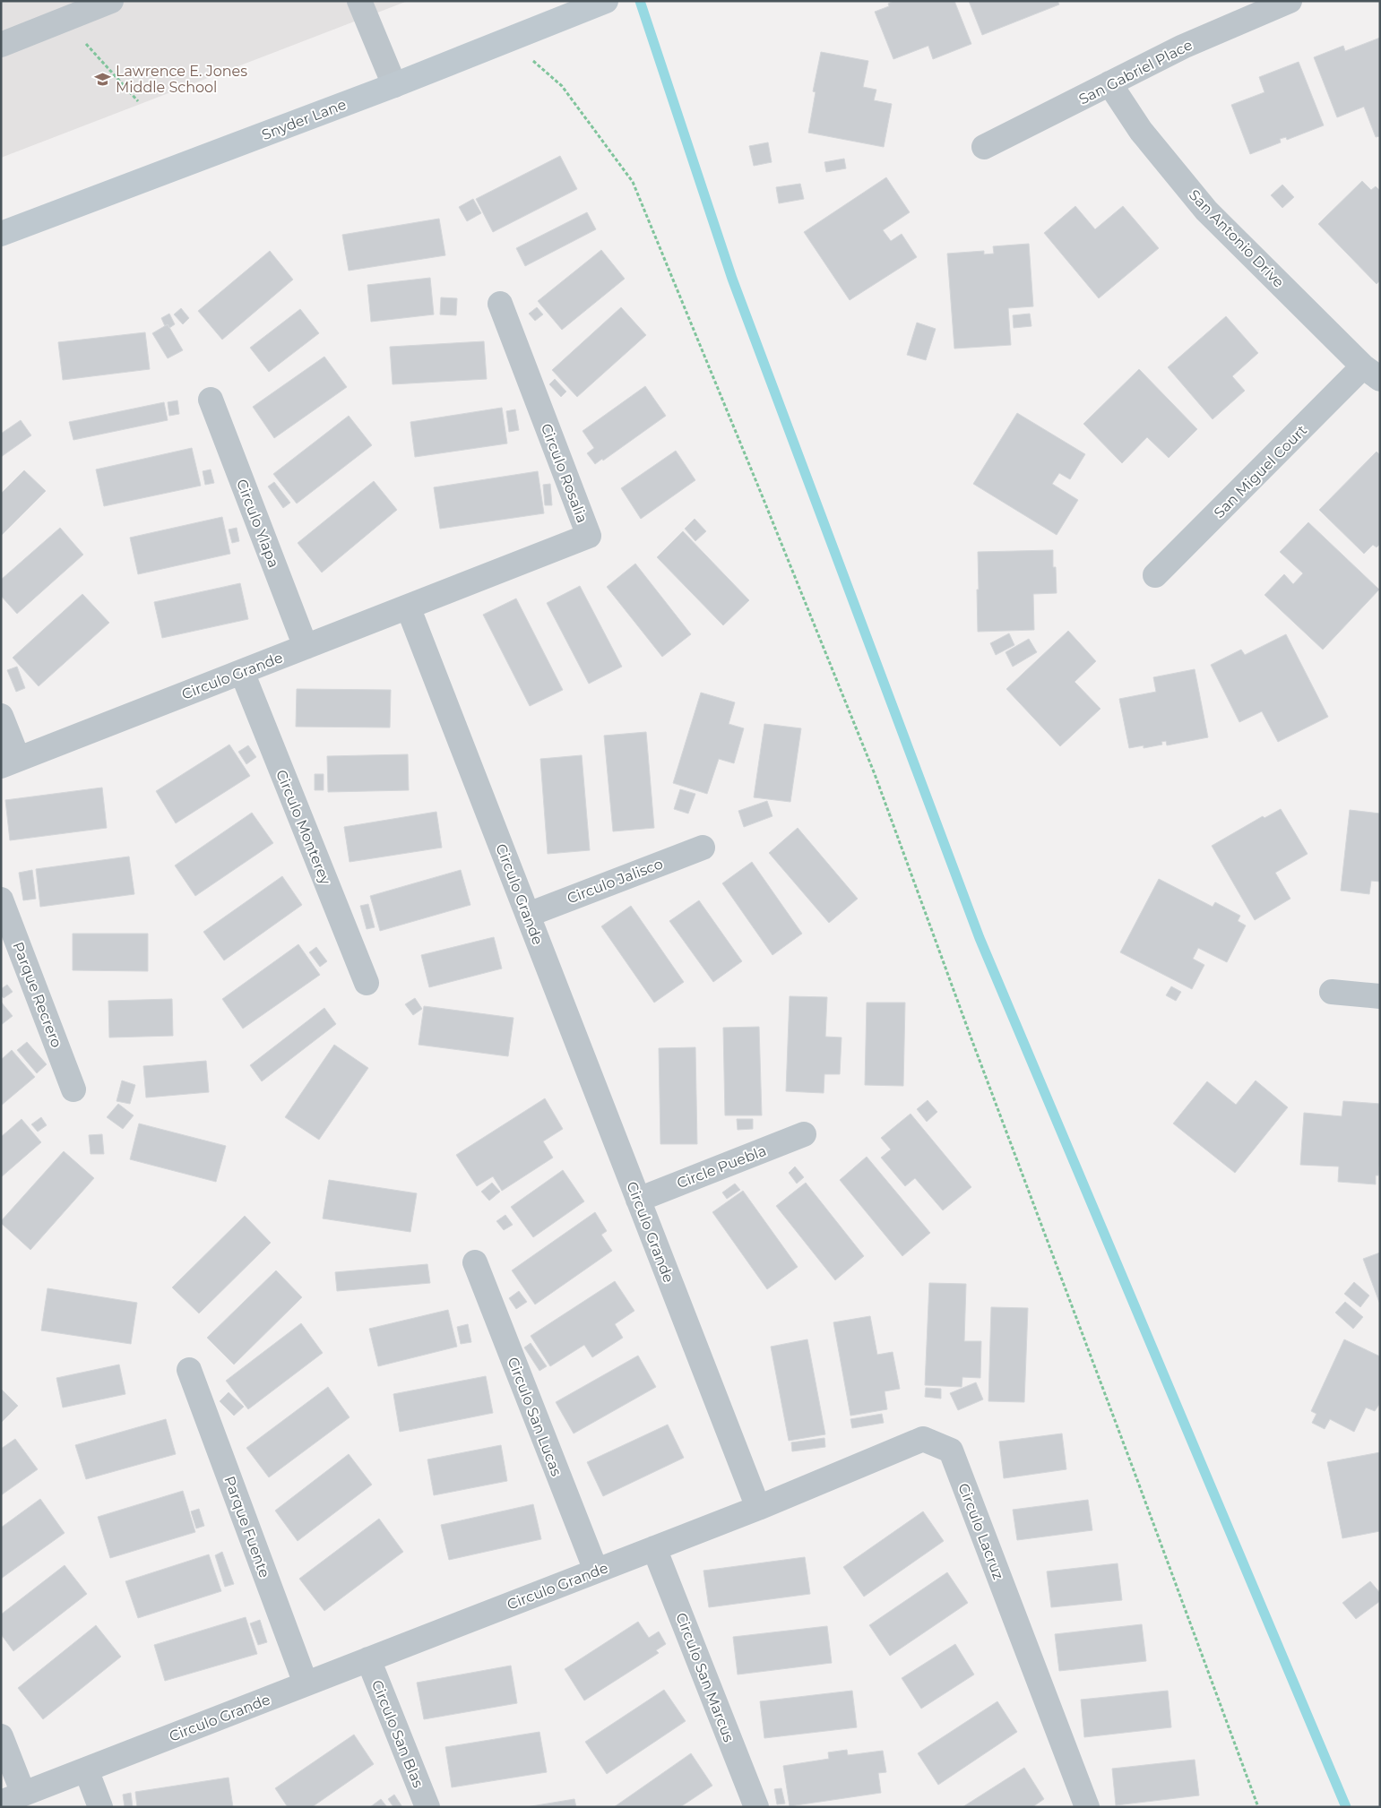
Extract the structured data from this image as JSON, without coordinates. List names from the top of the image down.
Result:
{
  "streets": {
    "street": [
      "San Gabriel Place",
      "Snyder Lane",
      "San Antonio Drive",
      "San Miguel Court",
      "Circulo Rosalia",
      "Circulo Ylapa",
      "Circulo Grande",
      "Circulo Monterey",
      "Circulo Jalisco",
      "Parque Recrero",
      "Circle Puebla",
      "Circulo San Lucas",
      "Parque Fuente",
      "Circulo Lacruz",
      "Circulo San Marcus",
      "Circulo San Blas"
    ]
  },
  "crossings": [
    ["San Gabriel Place", "San Antonio Drive"],
    ["San Antonio Drive", "San Miguel Court"],
    ["Circulo Rosalia", "Circulo Grande"],
    ["Circulo Ylapa", "Circulo Grande"],
    ["Circulo Grande", "Circulo Monterey"],
    ["Circulo Grande", "Circulo Jalisco"],
    ["Circulo Grande", "Circle Puebla"],
    ["Circulo Grande", "Circulo San Lucas"],
    ["Circulo Grande", "Parque Fuente"],
    ["Circulo Grande", "Circulo Lacruz"],
    ["Circulo Grande", "Circulo San Marcus"],
    ["Circulo Grande", "Circulo San Blas"]
  ],
  "places": {
    "school or university": ["Lawrence E. Jones Middle School"]
  }
}
